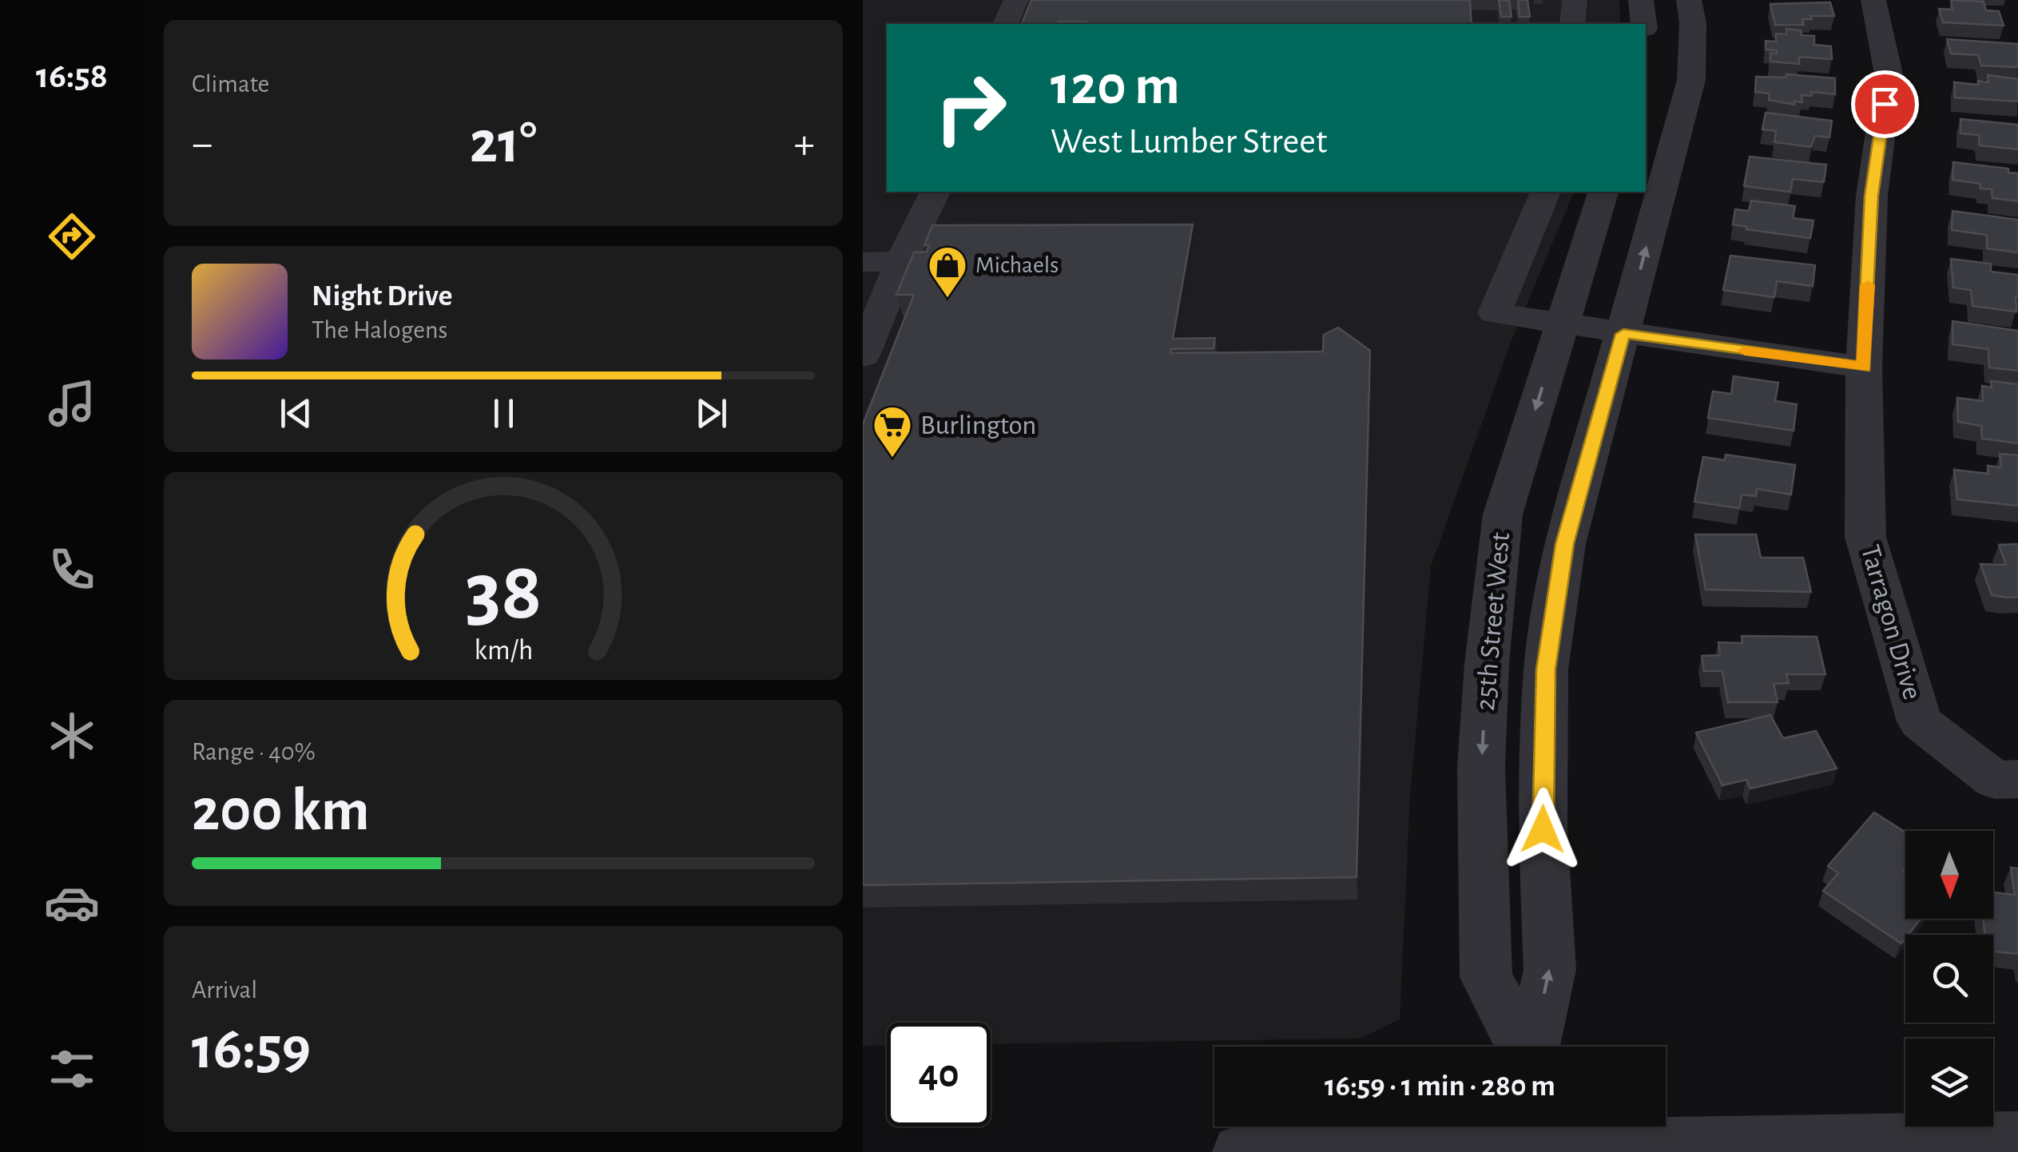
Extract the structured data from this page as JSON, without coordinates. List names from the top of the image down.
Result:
{
  "streets": {
    "street": ["25th Street West", "Tarragon Drive"]
  },
  "places": {
    "shop": ["Michaels"],
    "supermarket": ["Burlington"]
  },
  "north": "bottom",
  "page": {
    "tabs": "16:58",
    "tile": [
      "Climate",
      ["Range · 40%", "200 km"],
      ["Arrival", "16:59"]
    ],
    "turn": ["120 m", "West Lumber Street"],
    "heat": ["−", "21°", "+"],
    "song": ["Night Drive", "The Halogens"],
    "limit": "40",
    "trip": "16:59 · 1 min · 280 m",
    "gauge": ["38", "km/h"]
  }
}
